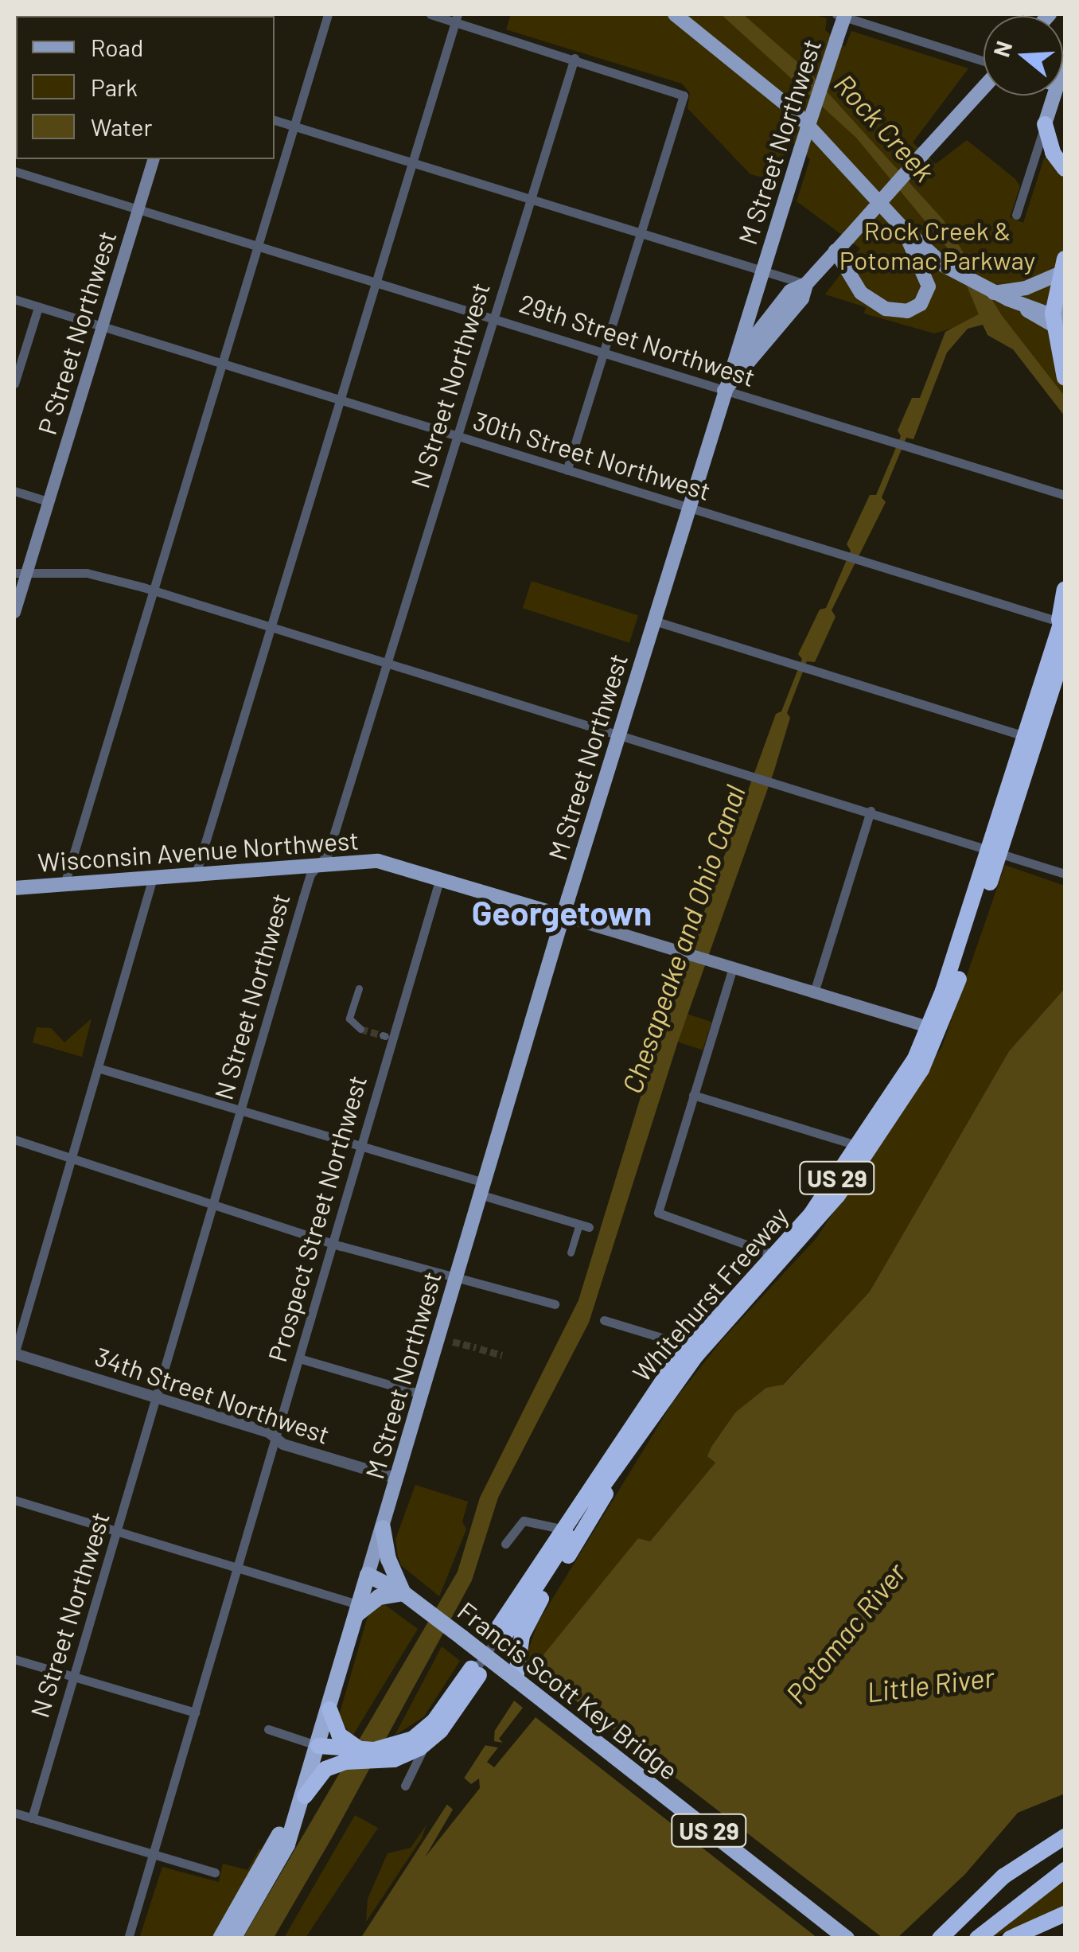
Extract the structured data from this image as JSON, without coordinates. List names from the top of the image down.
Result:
{
  "streets": {
    "highway": [
      "M Street Northwest",
      "US 29",
      "Whitehurst Freeway",
      "Francis Scott Key Bridge"
    ],
    "main road": ["P Street Northwest", "Wisconsin Avenue Northwest"],
    "street": [
      "29th Street Northwest",
      "N Street Northwest",
      "30th Street Northwest",
      "Prospect Street Northwest",
      "34th Street Northwest"
    ]
  },
  "crossings": [
    ["M Street Northwest", "29th Street Northwest"],
    ["M Street Northwest", "30th Street Northwest"],
    ["M Street Northwest", "Wisconsin Avenue Northwest"],
    ["M Street Northwest", "34th Street Northwest"],
    ["M Street Northwest", "Francis Scott Key Bridge"],
    ["P Street Northwest", "29th Street Northwest"],
    ["P Street Northwest", "30th Street Northwest"],
    ["29th Street Northwest", "N Street Northwest"],
    ["N Street Northwest", "30th Street Northwest"],
    ["N Street Northwest", "Wisconsin Avenue Northwest"],
    ["N Street Northwest", "34th Street Northwest"],
    ["Wisconsin Avenue Northwest", "Prospect Street Northwest"],
    ["US 29", "Whitehurst Freeway"],
    ["US 29", "Francis Scott Key Bridge"],
    ["Prospect Street Northwest", "34th Street Northwest"]
  ],
  "districts": ["Georgetown"],
  "water": [
    "Rock Creek",
    "Chesapeake and Ohio Canal",
    "Potomac River",
    "Little River"
  ],
  "parks": ["Rock Creek & Potomac Parkway"],
  "legend": ["Road", "Park", "Water"],
  "north": "left"
}
